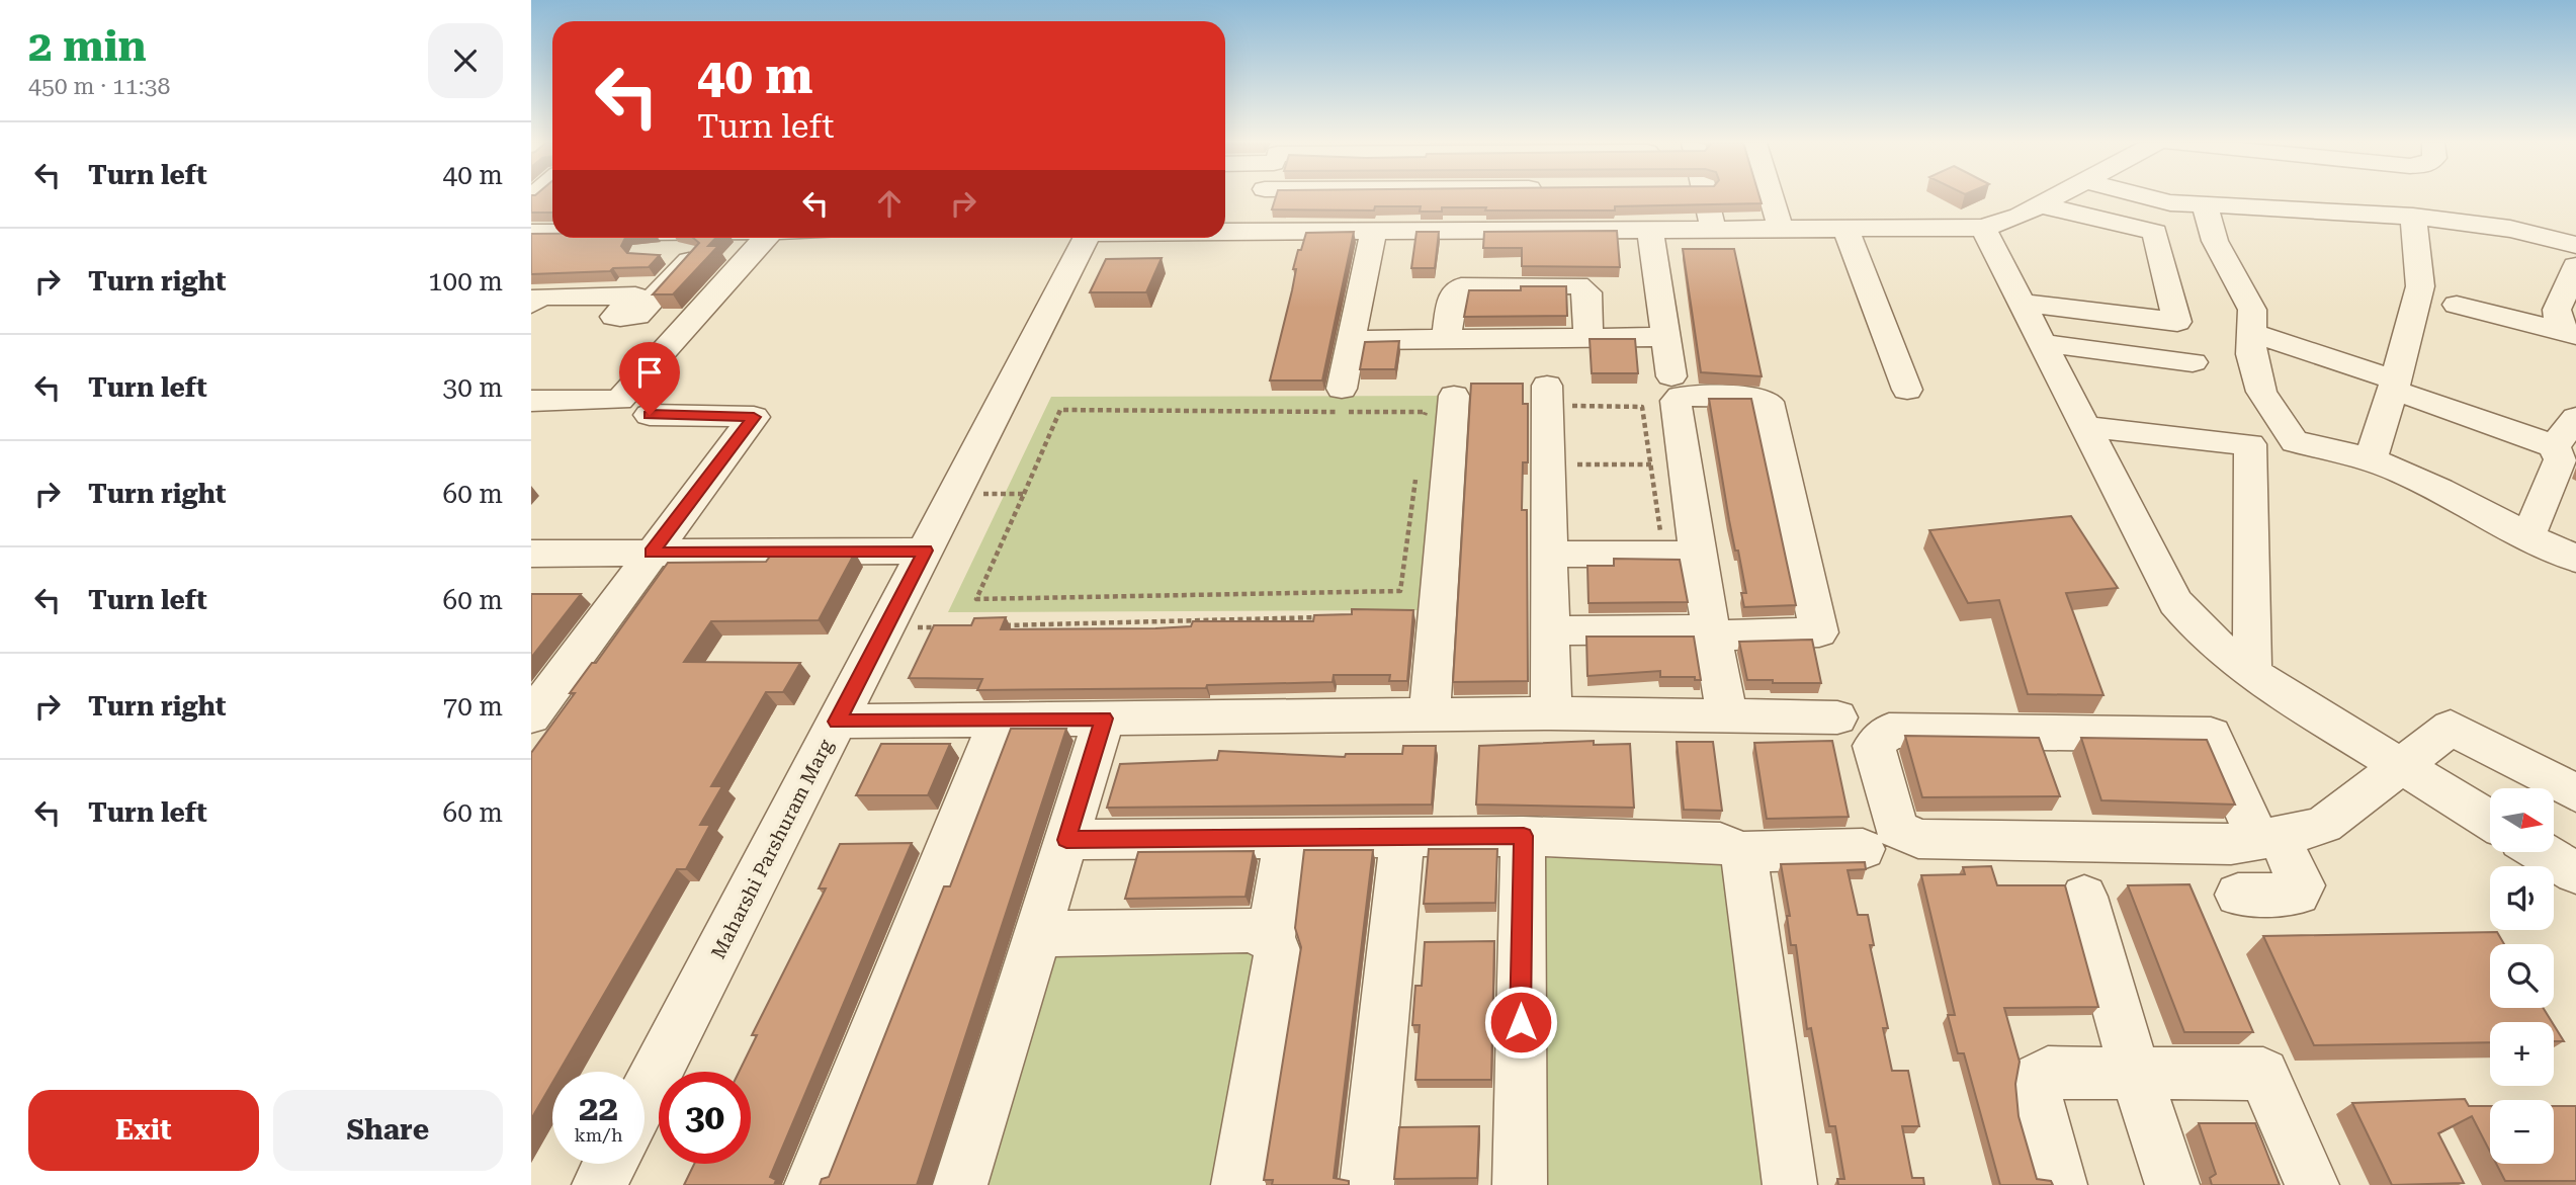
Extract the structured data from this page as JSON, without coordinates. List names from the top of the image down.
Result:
{
  "streets": {
    "street": ["Maharshi Parshuram Marg"]
  },
  "north": "right",
  "page": {
    "heading": ["2 min", "450 m · 11:38"],
    "turn": ["40 m", "Turn left"],
    "list": [
      {
        "name": "Turn left",
        "value": "40 m"
      },
      {
        "name": "Turn right",
        "value": "100 m"
      },
      {
        "name": "Turn left",
        "value": "30 m"
      },
      {
        "name": "Turn right",
        "value": "60 m"
      },
      {
        "name": "Turn left",
        "value": "60 m"
      },
      {
        "name": "Turn right",
        "value": "70 m"
      },
      {
        "name": "Turn left",
        "value": "60 m"
      }
    ],
    "map_buttons": ["+", "−"],
    "speed": "22 km/h",
    "limit": "30",
    "buttons": ["Exit", "Share"]
  }
}
